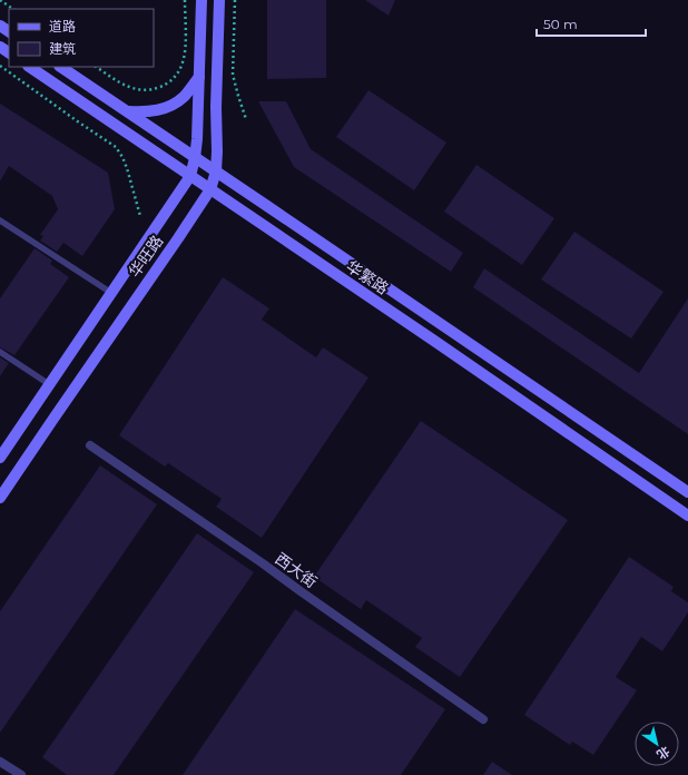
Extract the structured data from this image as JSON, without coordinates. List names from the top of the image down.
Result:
{
  "streets": {
    "main road": ["华旺路", "华繁路"],
    "street": ["西大街"]
  },
  "crossings": [
    ["华旺路", "华繁路"]
  ],
  "legend": ["道路", "建筑"],
  "scale_bar": "50 m",
  "north": "bottom right"
}
